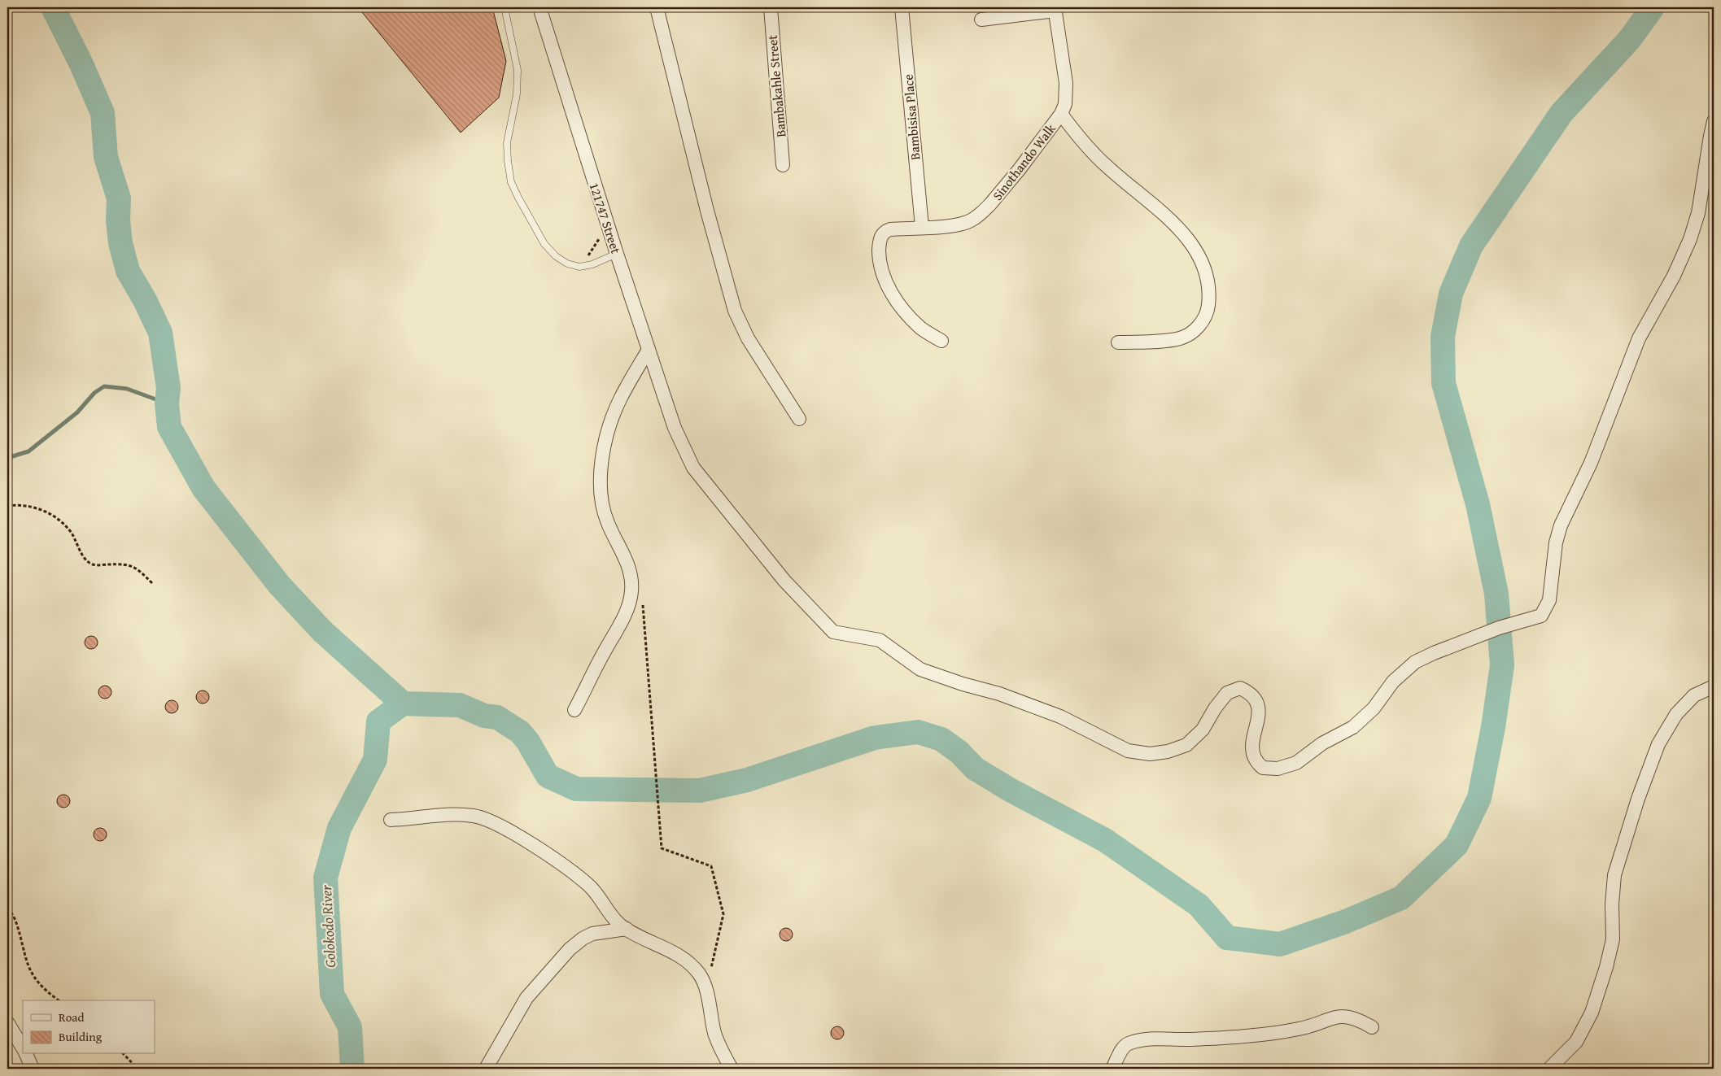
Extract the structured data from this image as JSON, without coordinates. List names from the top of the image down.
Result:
{
  "streets": {
    "street": [
      "Bambakahle Street",
      "Bambisisa Place",
      "Sinothando Walk",
      "121747 Street"
    ]
  },
  "crossings": [
    ["Bambisisa Place", "Sinothando Walk"]
  ],
  "water": ["Golokodo River"],
  "legend": ["Road", "Building"]
}
